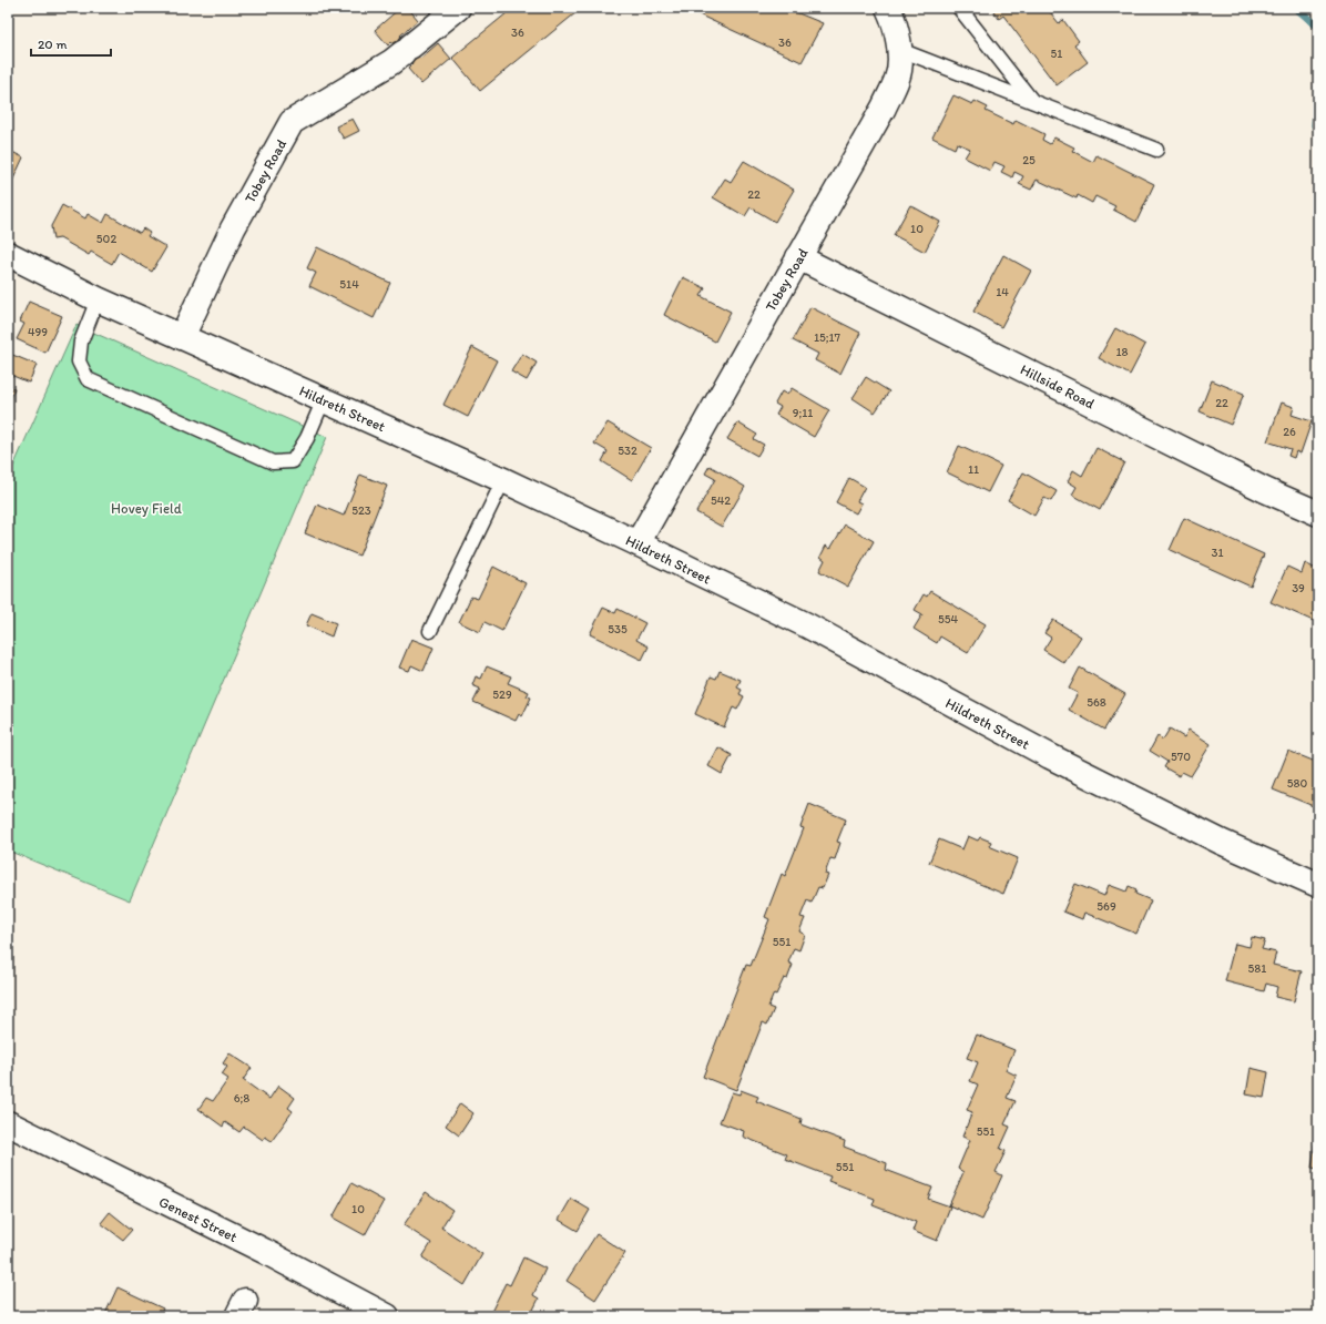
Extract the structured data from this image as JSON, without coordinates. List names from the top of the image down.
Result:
{
  "streets": {
    "street": [
      "Tobey Road",
      "Hillside Road",
      "Hildreth Street",
      "Genest Street"
    ]
  },
  "crossings": [
    ["Tobey Road", "Hillside Road"],
    ["Tobey Road", "Hildreth Street"]
  ],
  "parks": ["Hovey Field"],
  "house_numbers": [
    "36",
    "36",
    "51",
    "25",
    "22",
    "10",
    "502",
    "514",
    "14",
    "499",
    "15;17",
    "18",
    "22",
    "9;11",
    "26",
    "532",
    "11",
    "542",
    "523",
    "31",
    "39",
    "554",
    "535",
    "529",
    "568",
    "570",
    "580",
    "569",
    "551",
    "581",
    "6;8",
    "551",
    "551",
    "10"
  ],
  "scale_bar": "20 m"
}
